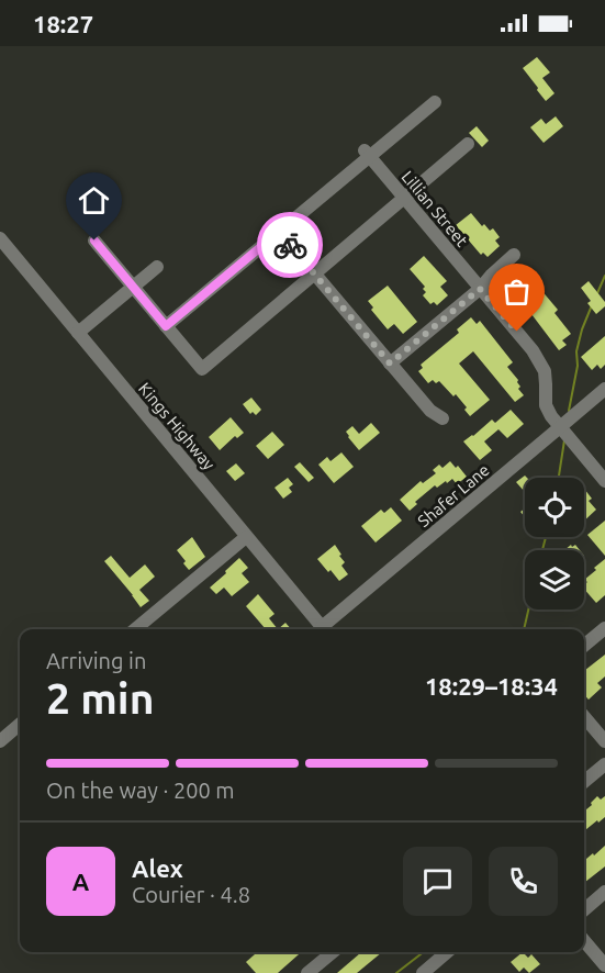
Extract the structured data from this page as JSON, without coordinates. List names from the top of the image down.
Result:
{
  "streets": {
    "street": ["Lillian Street", "Kings Highway", "Shafer Lane"]
  },
  "crossings": [
    ["Lillian Street", "Shafer Lane"]
  ],
  "page": {
    "status": "18:27",
    "heading": ["2 min", "Arriving in", "18:29–18:34"],
    "panel": ["Alex", "Courier · 4.8"],
    "bar": "On the way · 200 m",
    "round": "A"
  }
}
